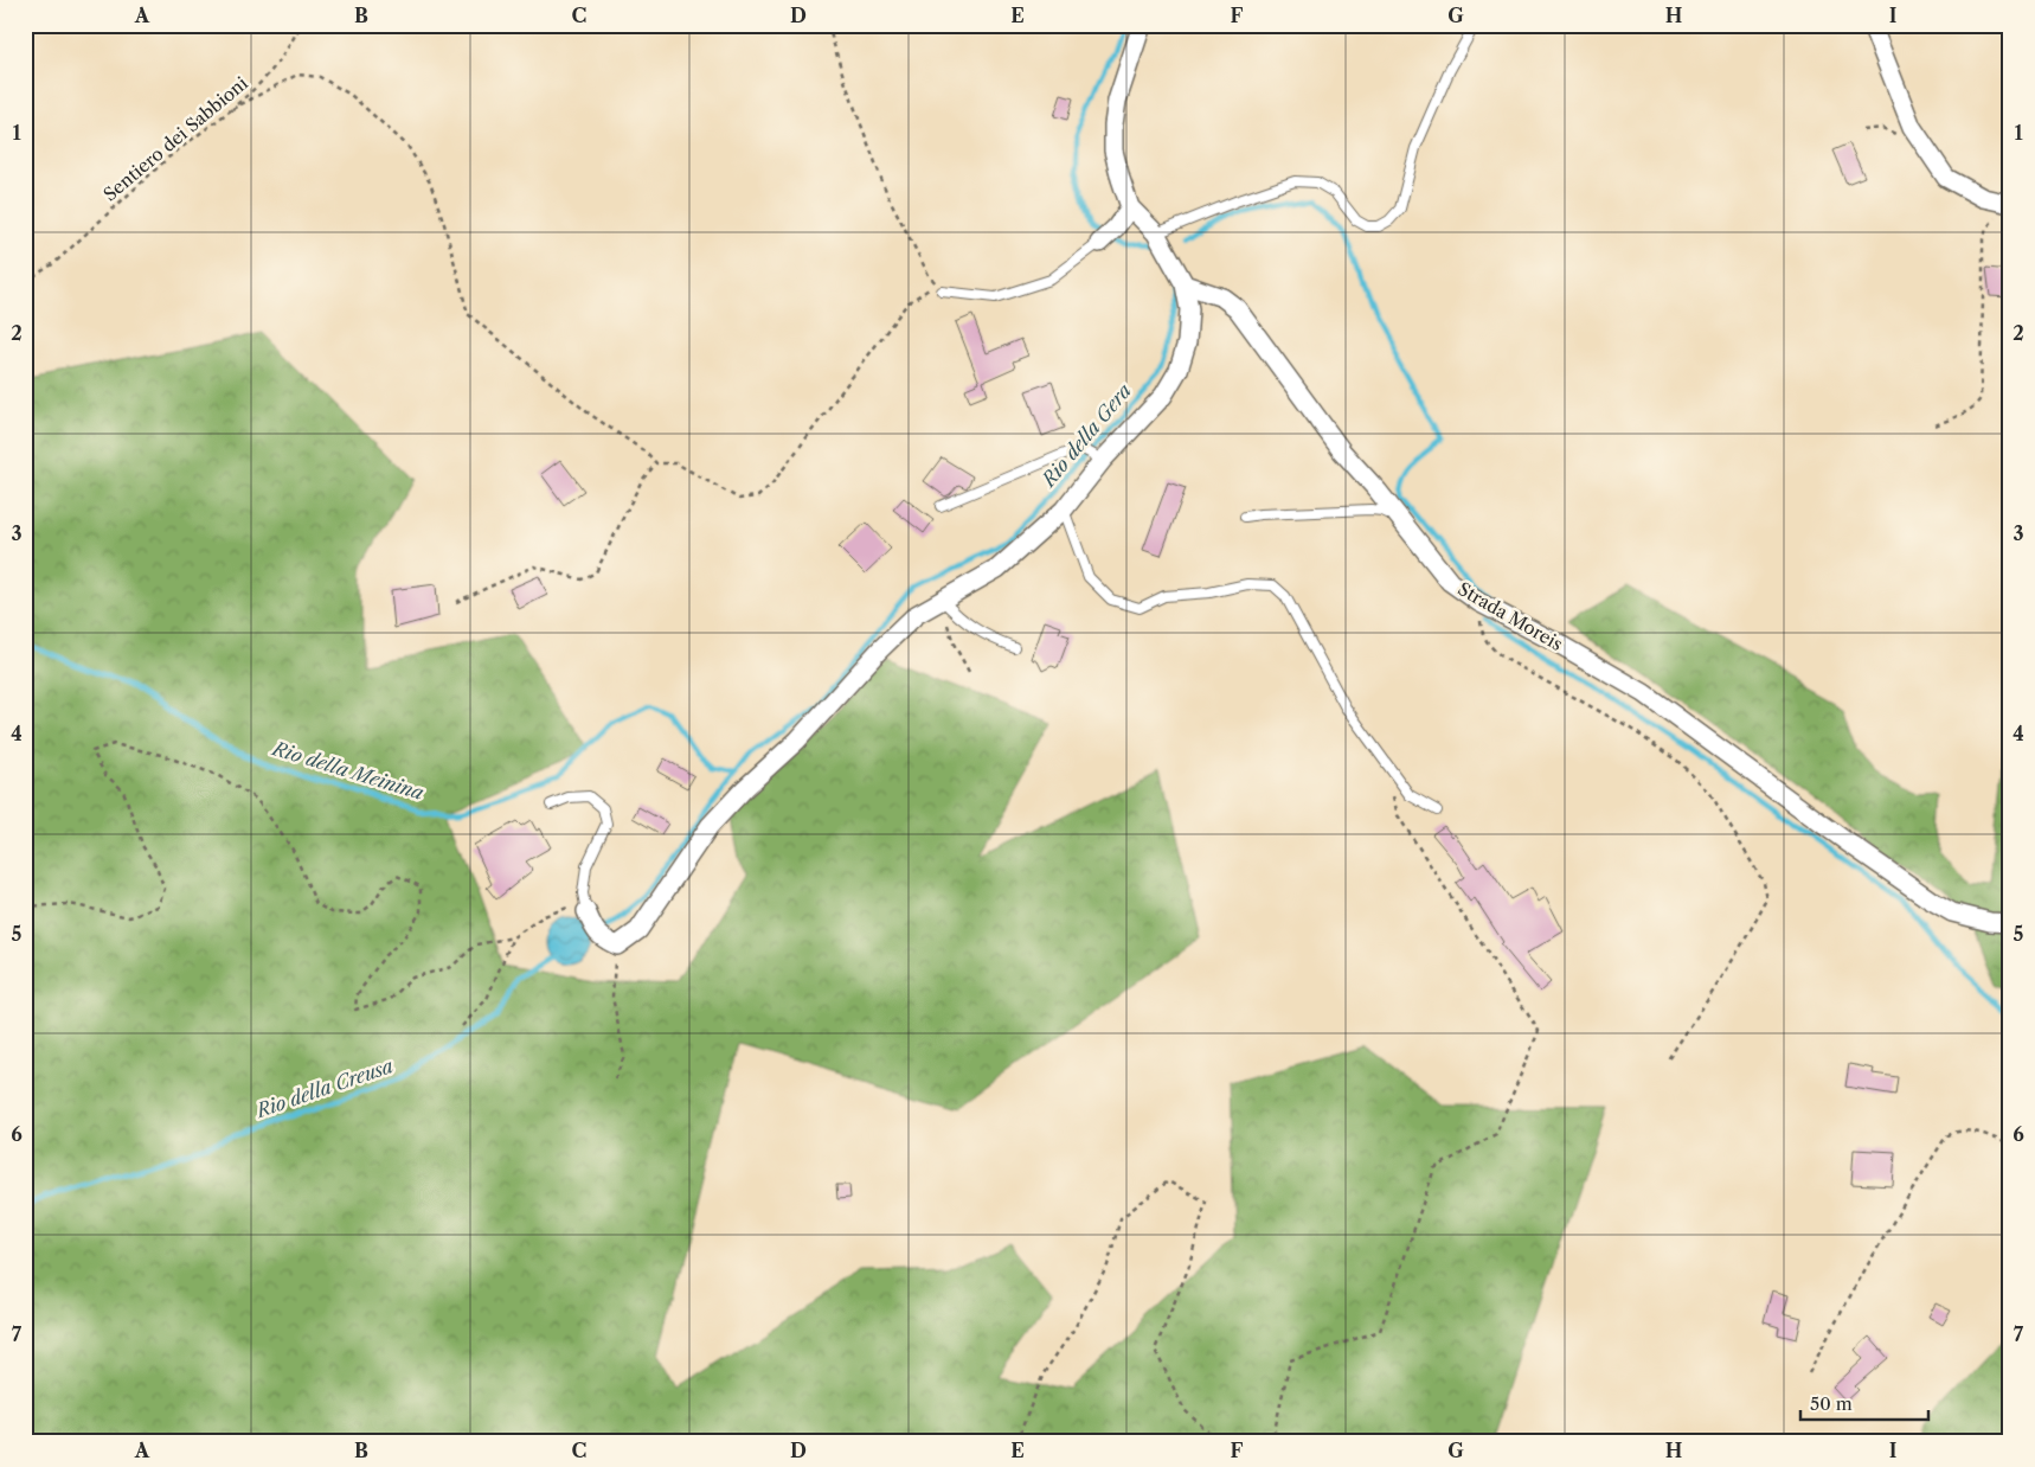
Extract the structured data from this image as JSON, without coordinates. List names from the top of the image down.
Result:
{
  "streets": {
    "street": ["Strada Moreis"],
    "path": ["Sentiero dei Sabbioni"]
  },
  "water": ["Rio della Gera", "Rio della Meinina", "Rio della Creusa"],
  "scale_bar": "50 m",
  "grid": {
    "columns": [
      "A",
      "B",
      "C",
      "D",
      "E",
      "F",
      "G",
      "H",
      "I"
    ],
    "rows": [
      "1",
      "2",
      "3",
      "4",
      "5",
      "6",
      "7"
    ]
  }
}
